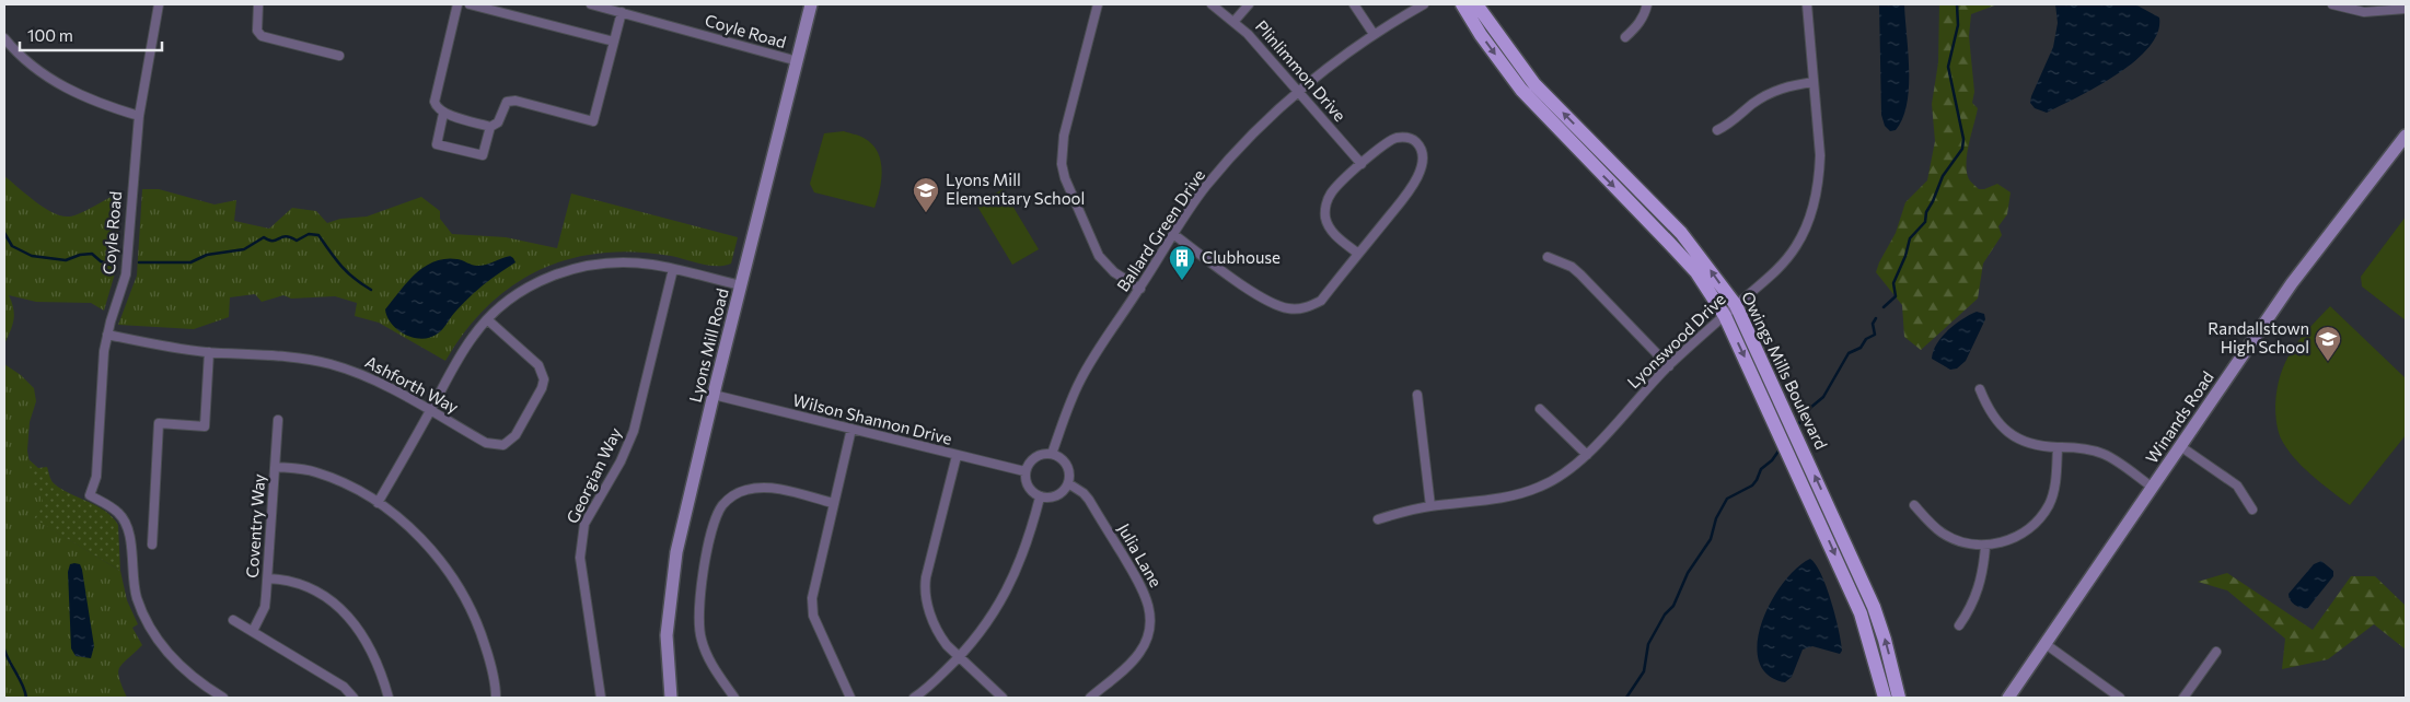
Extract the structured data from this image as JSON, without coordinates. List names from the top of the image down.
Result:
{
  "streets": {
    "main road": ["Lyons Mill Road", "Owings Mills Boulevard", "Winands Road"],
    "street": [
      "Coyle Road",
      "Plinlimmon Drive",
      "Ballard Green Drive",
      "Lyonswood Drive",
      "Ashforth Way",
      "Wilson Shannon Drive",
      "Georgian Way",
      "Coventry Way",
      "Julia Lane"
    ]
  },
  "crossings": [
    ["Coyle Road", "Lyons Mill Road"],
    ["Coyle Road", "Ashforth Way"],
    ["Plinlimmon Drive", "Ballard Green Drive"],
    ["Ballard Green Drive", "Wilson Shannon Drive"],
    ["Ballard Green Drive", "Julia Lane"],
    ["Lyonswood Drive", "Owings Mills Boulevard"],
    ["Lyons Mill Road", "Wilson Shannon Drive"],
    ["Wilson Shannon Drive", "Julia Lane"]
  ],
  "places": {
    "school or university": ["Lyons Mill Elementary School", "Randallstown High School"],
    "building": ["Clubhouse"]
  },
  "scale_bar": "100 m"
}
